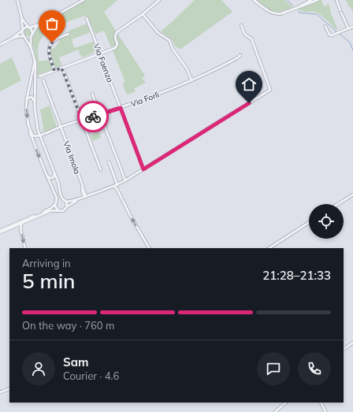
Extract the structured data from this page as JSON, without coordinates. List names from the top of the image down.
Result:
{
  "streets": {
    "street": ["Via Faenza", "Via Forlì", "Via Imola"]
  },
  "crossings": [
    ["Via Faenza", "Via Forlì"],
    ["Via Forlì", "Via Imola"]
  ],
  "page": {
    "heading": ["5 min", "Arriving in", "21:28–21:33"],
    "panel": ["Sam", "Courier · 4.6"],
    "bar": "On the way · 760 m"
  }
}
